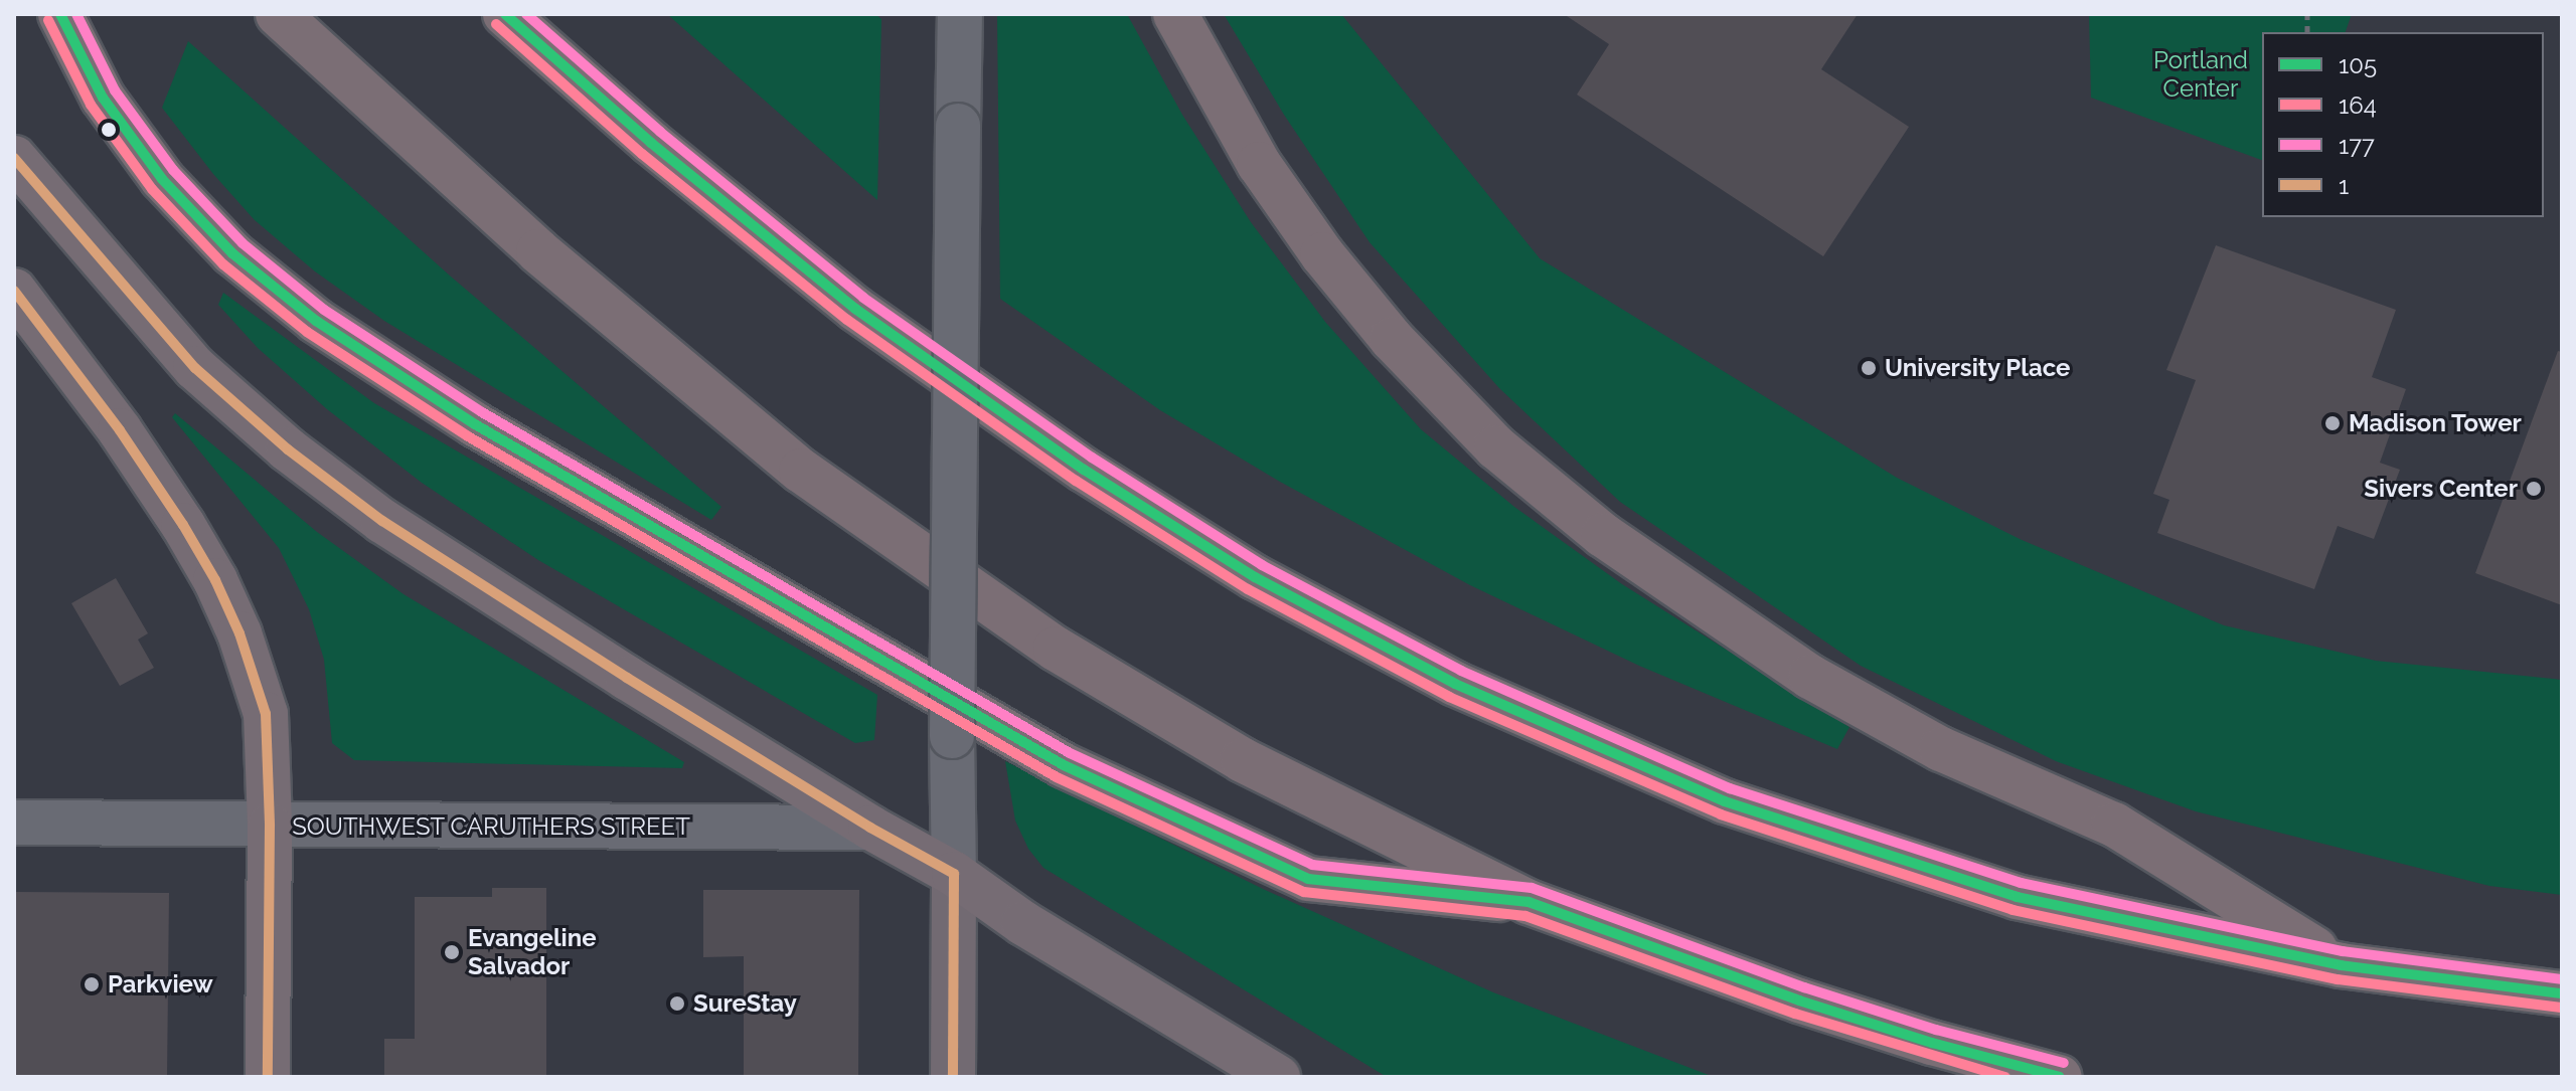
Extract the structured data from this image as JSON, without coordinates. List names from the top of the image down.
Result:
{
  "streets": {
    "main road": ["SOUTHWEST CARUTHERS STREET"]
  },
  "parks": ["Portland Center"],
  "places": [
    "University Place",
    "Madison Tower",
    "Sivers Center",
    "Evangeline Salvador",
    "Parkview",
    "SureStay"
  ],
  "lines": [
    "transit line 105",
    "transit line 177",
    "transit line 164",
    "transit line 1"
  ],
  "legend": [
    "105",
    "164",
    "177",
    "1"
  ]
}
